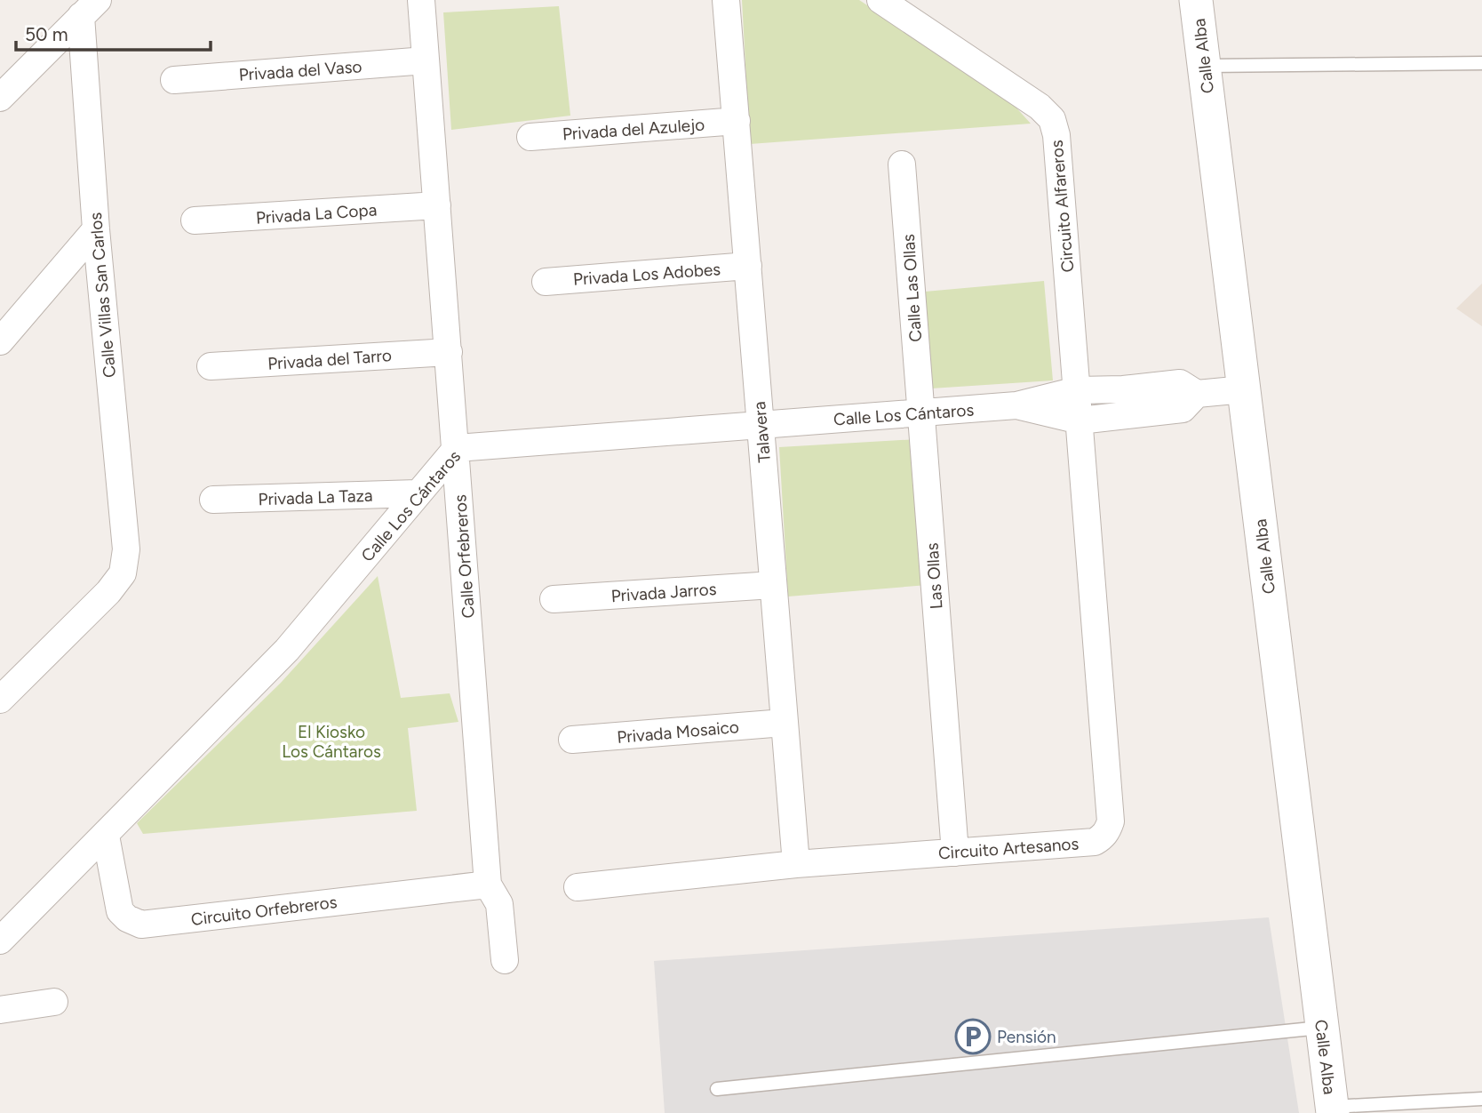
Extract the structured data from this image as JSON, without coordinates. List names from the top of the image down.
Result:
{
  "streets": {
    "street": [
      "Calle Alba",
      "Privada del Vaso",
      "Privada del Azulejo",
      "Circuito Alfareros",
      "Privada La Copa",
      "Privada Los Adobes",
      "Calle Las Ollas",
      "Calle Villas San Carlos",
      "Privada del Tarro",
      "Calle Los Cántaros",
      "Talavera",
      "Privada La Taza",
      "Calle Orfebreros",
      "Las Ollas",
      "Privada Jarros",
      "Privada Mosaico",
      "Circuito Artesanos",
      "Circuito Orfebreros"
    ]
  },
  "crossings": [
    ["Calle Alba", "Calle Los Cántaros"],
    ["Privada del Vaso", "Calle Orfebreros"],
    ["Privada del Azulejo", "Talavera"],
    ["Circuito Alfareros", "Calle Los Cántaros"],
    ["Circuito Alfareros", "Circuito Artesanos"],
    ["Privada La Copa", "Calle Orfebreros"],
    ["Privada Los Adobes", "Talavera"],
    ["Calle Las Ollas", "Calle Los Cántaros"],
    ["Calle Las Ollas", "Las Ollas"],
    ["Privada del Tarro", "Calle Orfebreros"],
    ["Calle Los Cántaros", "Talavera"],
    ["Calle Los Cántaros", "Privada La Taza"],
    ["Calle Los Cántaros", "Calle Orfebreros"],
    ["Calle Los Cántaros", "Las Ollas"],
    ["Calle Los Cántaros", "Circuito Artesanos"],
    ["Calle Los Cántaros", "Circuito Orfebreros"],
    ["Talavera", "Privada Jarros"],
    ["Talavera", "Privada Mosaico"],
    ["Talavera", "Circuito Artesanos"],
    ["Calle Orfebreros", "Circuito Orfebreros"],
    ["Las Ollas", "Circuito Artesanos"]
  ],
  "parks": ["El Kiosko Los Cántaros"],
  "places": {
    "parking": ["Pensión"]
  },
  "scale_bar": "50 m"
}
